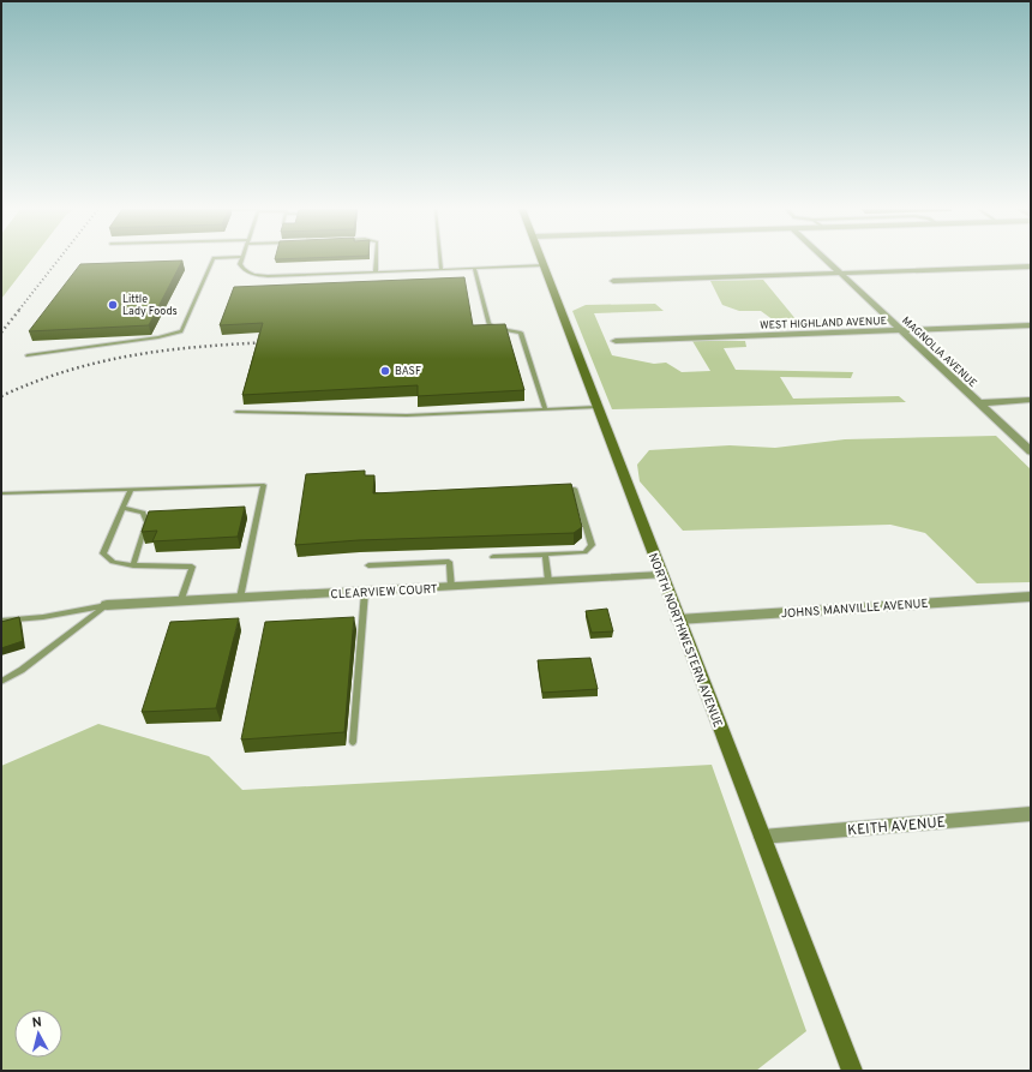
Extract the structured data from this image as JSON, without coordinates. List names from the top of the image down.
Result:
{
  "streets": {
    "street": [
      "WEST HIGHLAND AVENUE",
      "MAGNOLIA AVENUE",
      "CLEARVIEW COURT",
      "JOHNS MANVILLE AVENUE",
      "NORTH NORTHWESTERN AVENUE",
      "KEITH AVENUE"
    ]
  },
  "crossings": [
    ["WEST HIGHLAND AVENUE", "MAGNOLIA AVENUE"],
    ["CLEARVIEW COURT", "NORTH NORTHWESTERN AVENUE"],
    ["JOHNS MANVILLE AVENUE", "NORTH NORTHWESTERN AVENUE"],
    ["NORTH NORTHWESTERN AVENUE", "KEITH AVENUE"]
  ],
  "places": ["Little Lady Foods", "BASF"],
  "north": "top"
}
